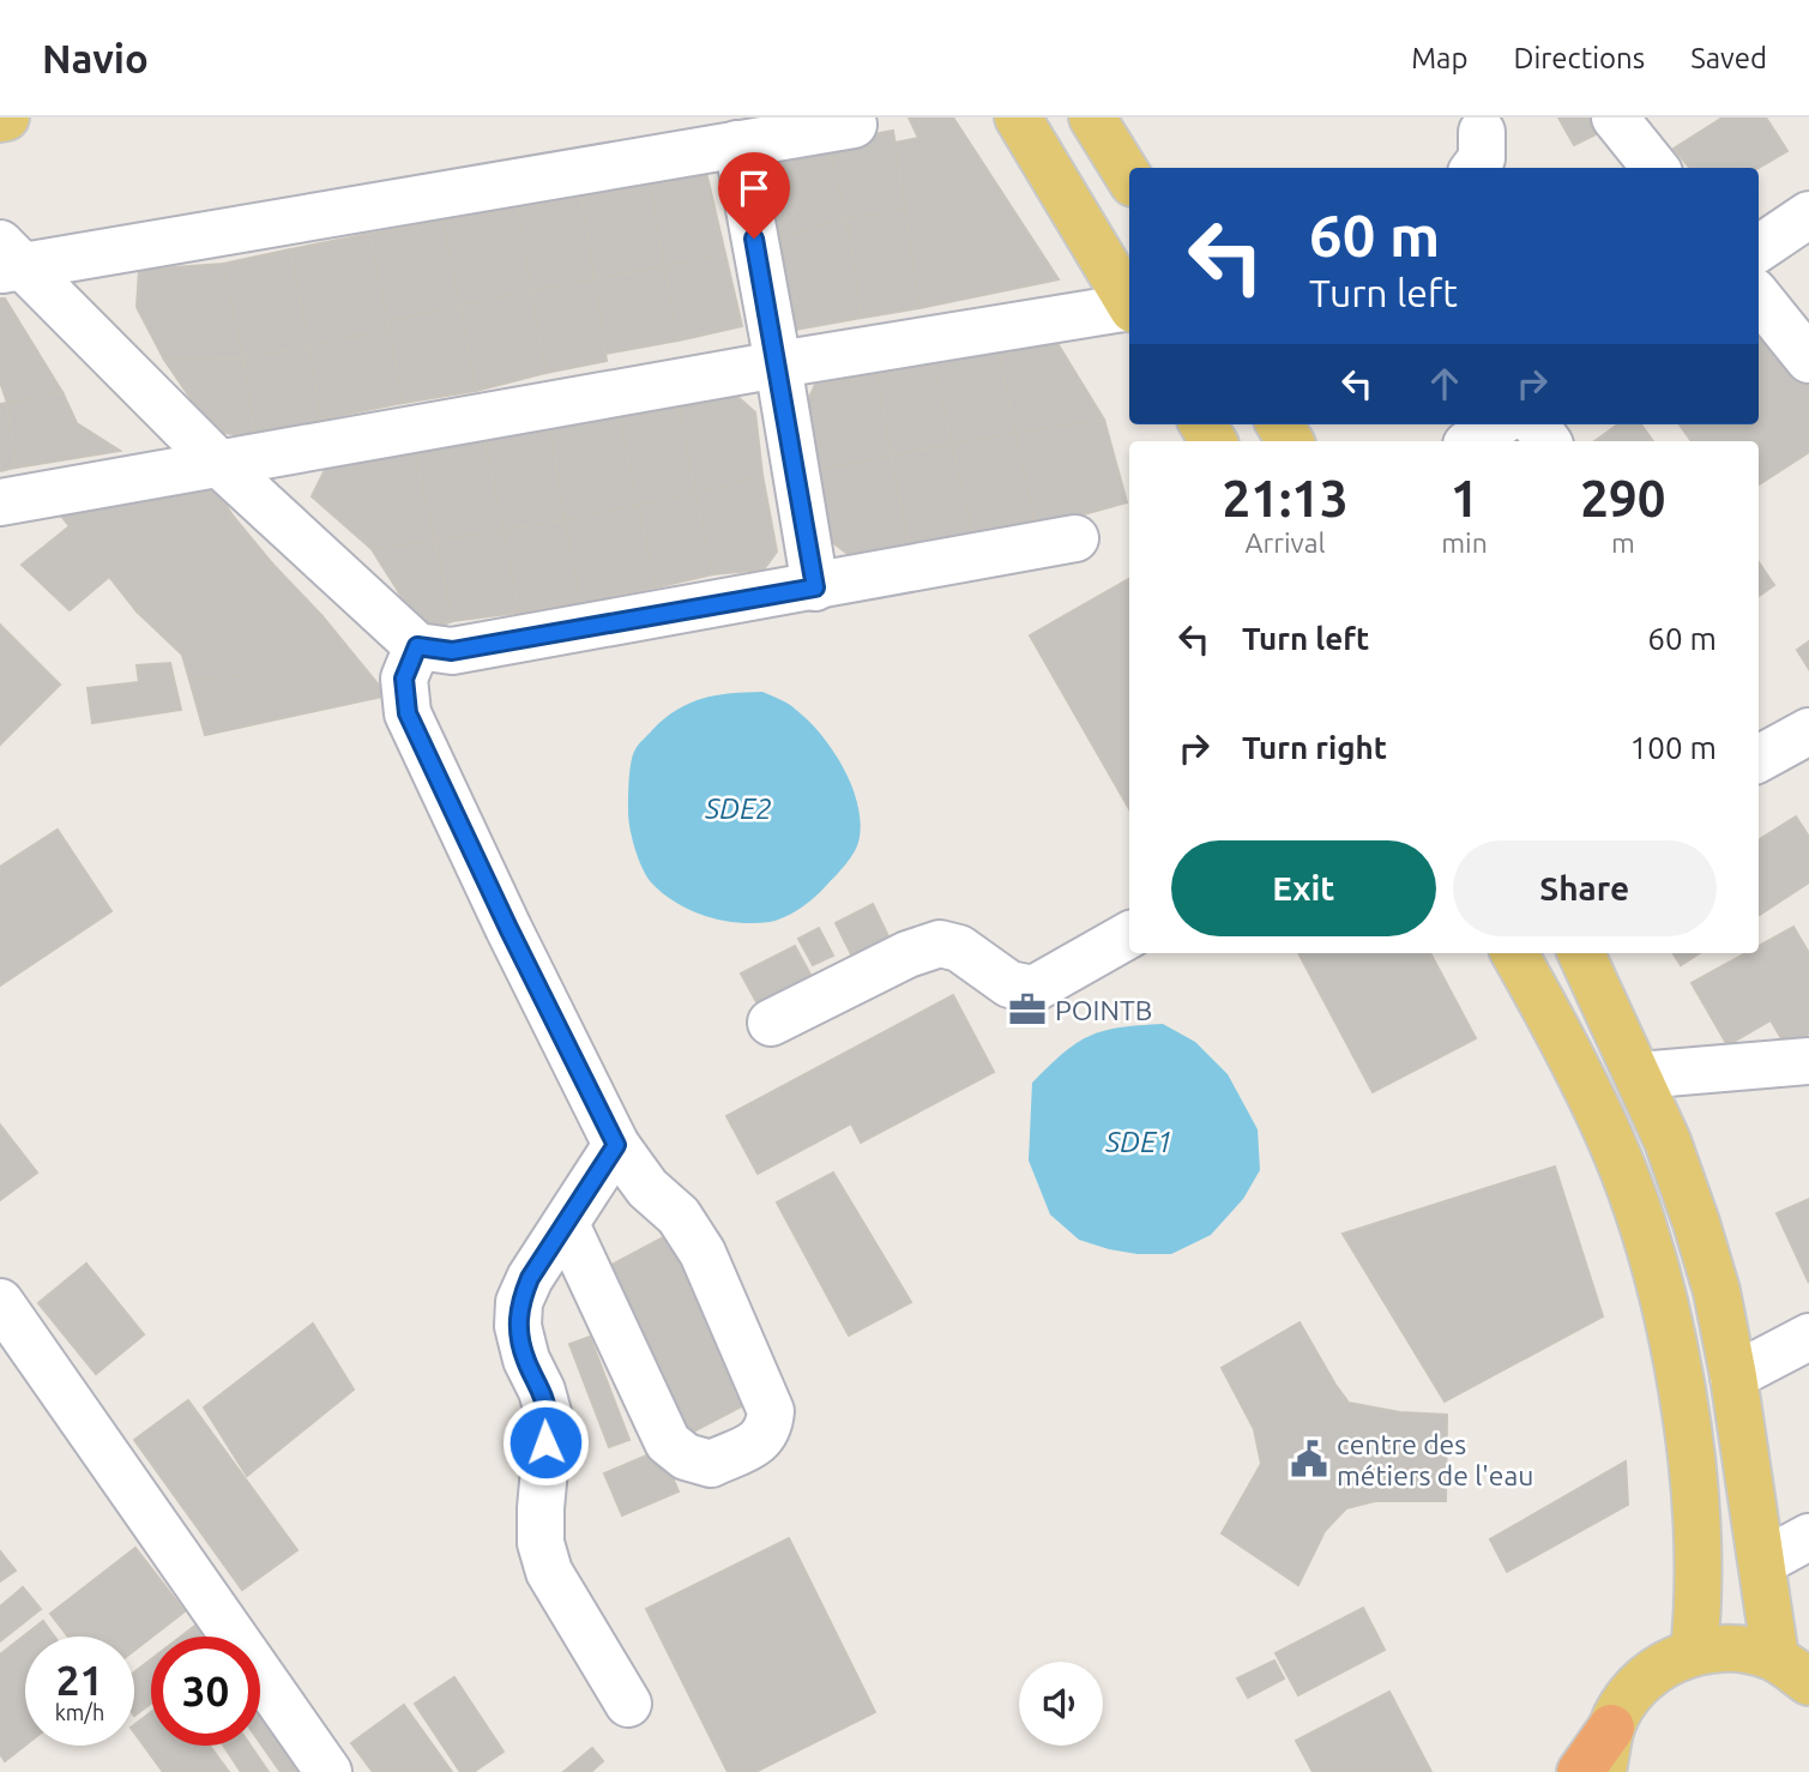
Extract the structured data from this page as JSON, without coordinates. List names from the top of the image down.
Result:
{
  "water": ["SDE2", "SDE1"],
  "places": {
    "office": ["POINTB"],
    "public building": ["centre des métiers de l'eau"]
  },
  "page": {
    "header": "Navio",
    "nav": ["Map", "Directions", "Saved"],
    "turn": ["60 m", "Turn left"],
    "eta": [
      "21:13",
      "Arrival",
      "1",
      "min",
      "290",
      "m"
    ],
    "list": [
      {
        "name": "Turn left",
        "value": "60 m"
      },
      {
        "name": "Turn right",
        "value": "100 m"
      }
    ],
    "buttons": ["Exit", "Share"],
    "speed": "21 km/h",
    "limit": "30"
  }
}
